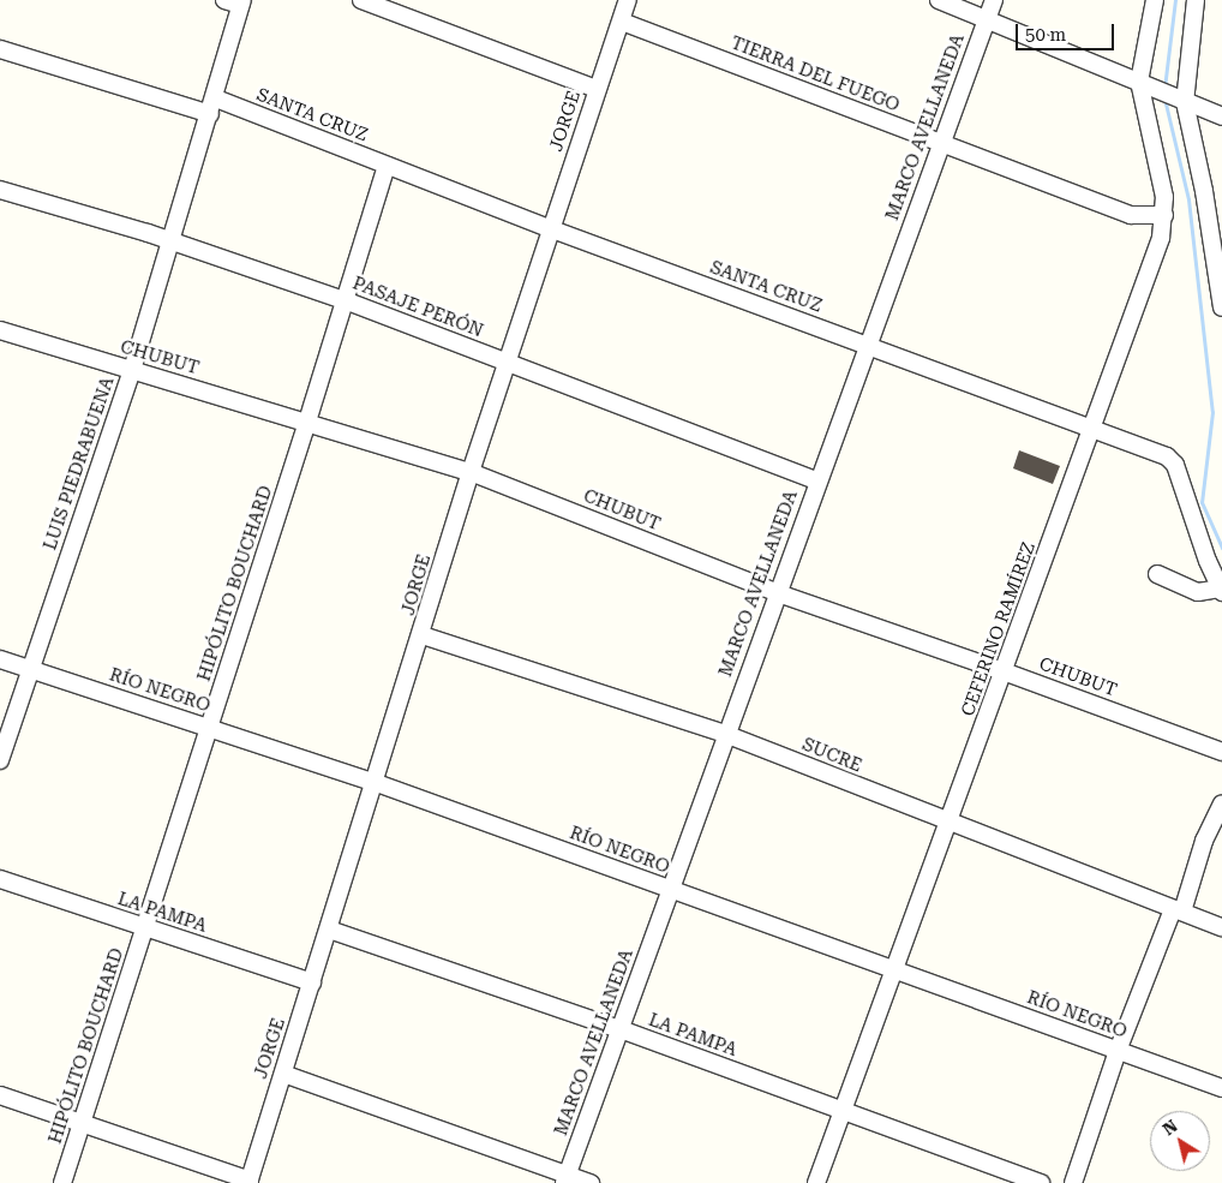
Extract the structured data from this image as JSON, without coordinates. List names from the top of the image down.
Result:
{
  "streets": {
    "street": [
      "TIERRA DEL FUEGO",
      "SANTA CRUZ",
      "JORGE",
      "MARCO AVELLANEDA",
      "PASAJE PERÓN",
      "CHUBUT",
      "LUIS PIEDRABUENA",
      "HIPÓLITO BOUCHARD",
      "CEFERINO RAMÍREZ",
      "RÍO NEGRO",
      "SUCRE",
      "LA PAMPA"
    ]
  },
  "crossings": [
    ["TIERRA DEL FUEGO", "JORGE"],
    ["TIERRA DEL FUEGO", "MARCO AVELLANEDA"],
    ["TIERRA DEL FUEGO", "CEFERINO RAMÍREZ"],
    ["SANTA CRUZ", "JORGE"],
    ["SANTA CRUZ", "MARCO AVELLANEDA"],
    ["SANTA CRUZ", "LUIS PIEDRABUENA"],
    ["SANTA CRUZ", "HIPÓLITO BOUCHARD"],
    ["SANTA CRUZ", "CEFERINO RAMÍREZ"],
    ["JORGE", "PASAJE PERÓN"],
    ["JORGE", "CHUBUT"],
    ["JORGE", "RÍO NEGRO"],
    ["JORGE", "SUCRE"],
    ["JORGE", "LA PAMPA"],
    ["MARCO AVELLANEDA", "PASAJE PERÓN"],
    ["MARCO AVELLANEDA", "CHUBUT"],
    ["MARCO AVELLANEDA", "RÍO NEGRO"],
    ["MARCO AVELLANEDA", "SUCRE"],
    ["MARCO AVELLANEDA", "LA PAMPA"],
    ["PASAJE PERÓN", "LUIS PIEDRABUENA"],
    ["PASAJE PERÓN", "HIPÓLITO BOUCHARD"],
    ["CHUBUT", "LUIS PIEDRABUENA"],
    ["CHUBUT", "HIPÓLITO BOUCHARD"],
    ["CHUBUT", "CEFERINO RAMÍREZ"],
    ["LUIS PIEDRABUENA", "RÍO NEGRO"],
    ["HIPÓLITO BOUCHARD", "RÍO NEGRO"],
    ["HIPÓLITO BOUCHARD", "LA PAMPA"],
    ["CEFERINO RAMÍREZ", "RÍO NEGRO"],
    ["CEFERINO RAMÍREZ", "SUCRE"],
    ["CEFERINO RAMÍREZ", "LA PAMPA"]
  ],
  "scale_bar": "50 m",
  "north": "top left"
}
